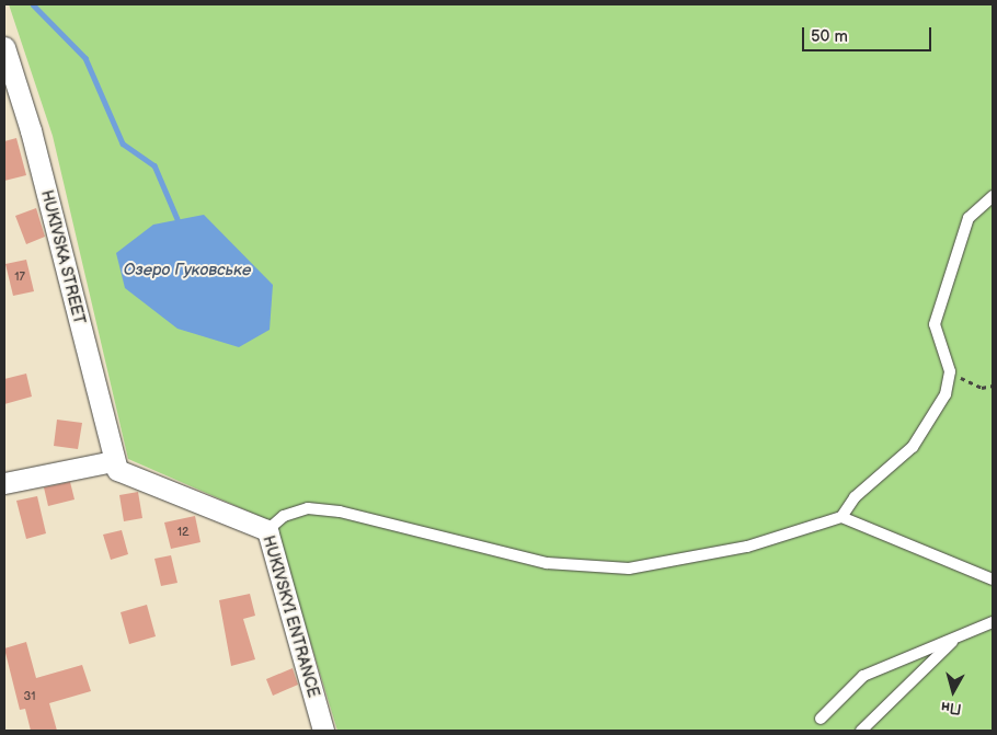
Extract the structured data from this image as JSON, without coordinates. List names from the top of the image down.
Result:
{
  "streets": {
    "street": ["HUKIVSKA STREET", "HUKIVSKYI ENTRANCE"]
  },
  "crossings": [
    ["HUKIVSKA STREET", "HUKIVSKYI ENTRANCE"]
  ],
  "water": ["Озеро Гуковське"],
  "house_numbers": ["17", "12", "31"],
  "scale_bar": "50 m",
  "north": "bottom"
}
